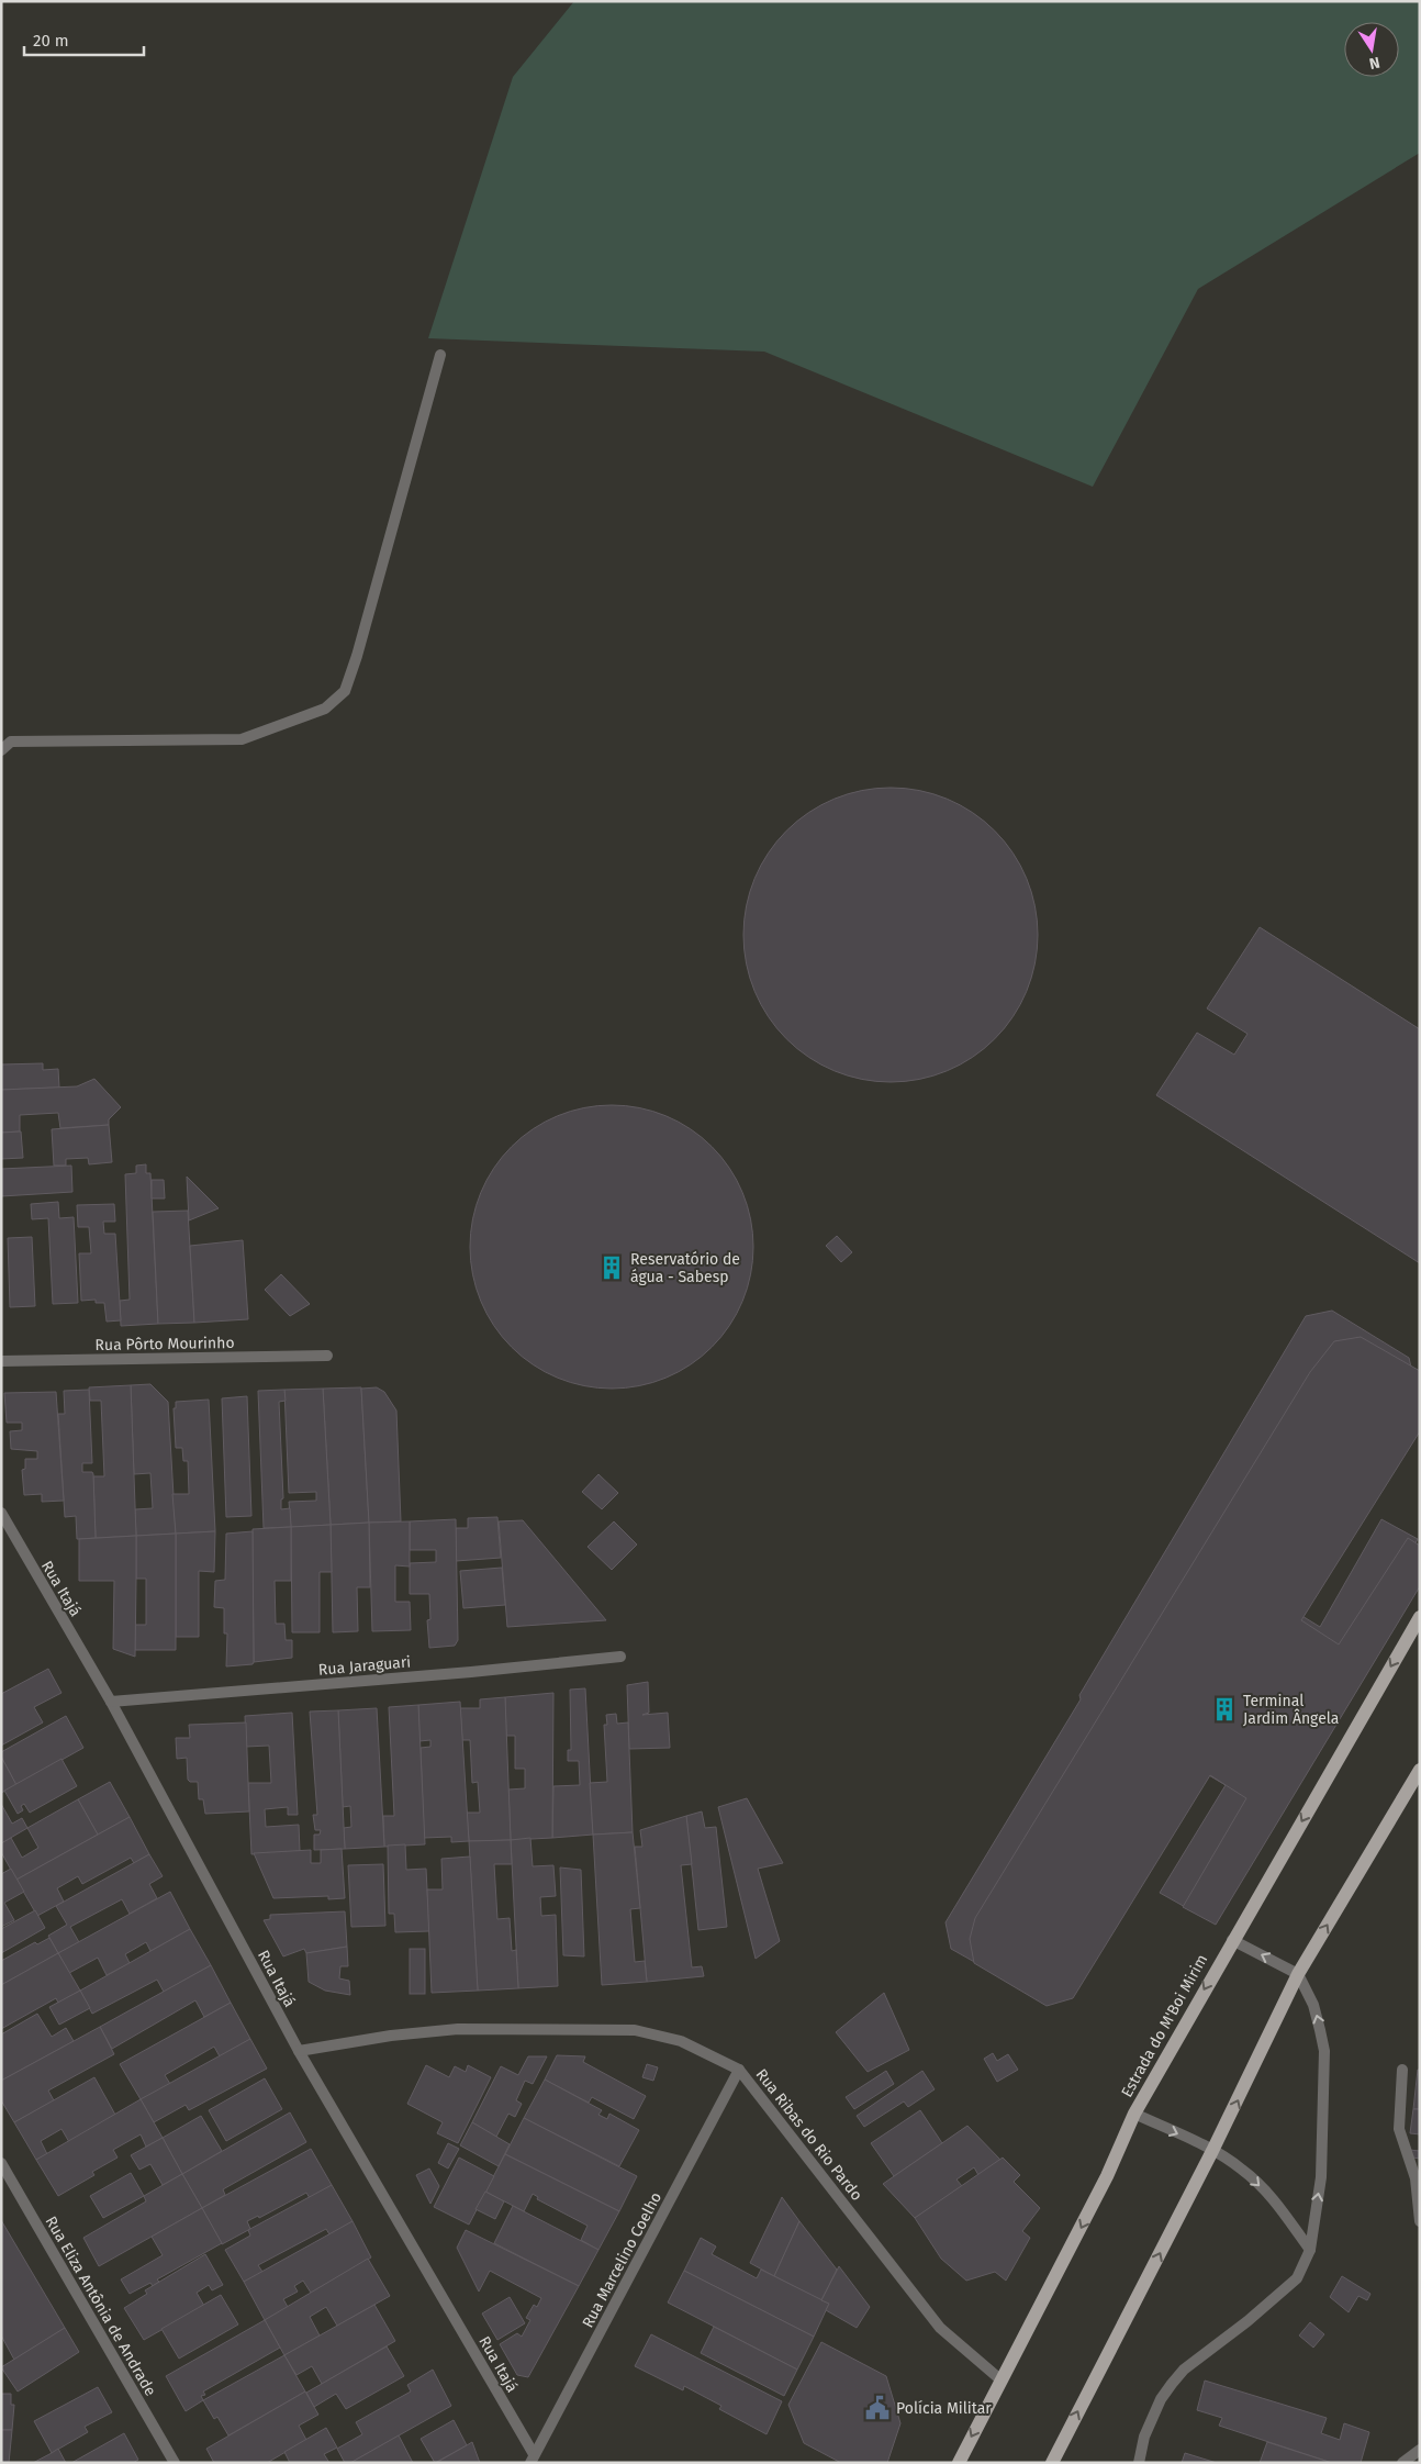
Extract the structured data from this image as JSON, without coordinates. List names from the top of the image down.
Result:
{
  "streets": {
    "main road": ["Estrada do M'Boi Mirim"],
    "street": [
      "Rua Pôrto Mourinho",
      "Rua Itajá",
      "Rua Jaraguari",
      "Rua Ribas do Rio Pardo",
      "Rua Marcelino Coelho",
      "Rua Eliza Antônia de Andrade"
    ]
  },
  "crossings": [
    ["Rua Itajá", "Rua Jaraguari"],
    ["Rua Itajá", "Rua Ribas do Rio Pardo"],
    ["Rua Itajá", "Rua Marcelino Coelho"],
    ["Estrada do M'Boi Mirim", "Rua Ribas do Rio Pardo"],
    ["Rua Ribas do Rio Pardo", "Rua Marcelino Coelho"]
  ],
  "places": {
    "building": ["Reservatório de água - Sabesp", "Terminal Jardim Ângela"],
    "public building": ["Polícia Militar"]
  },
  "scale_bar": "20 m",
  "north": "bottom"
}
